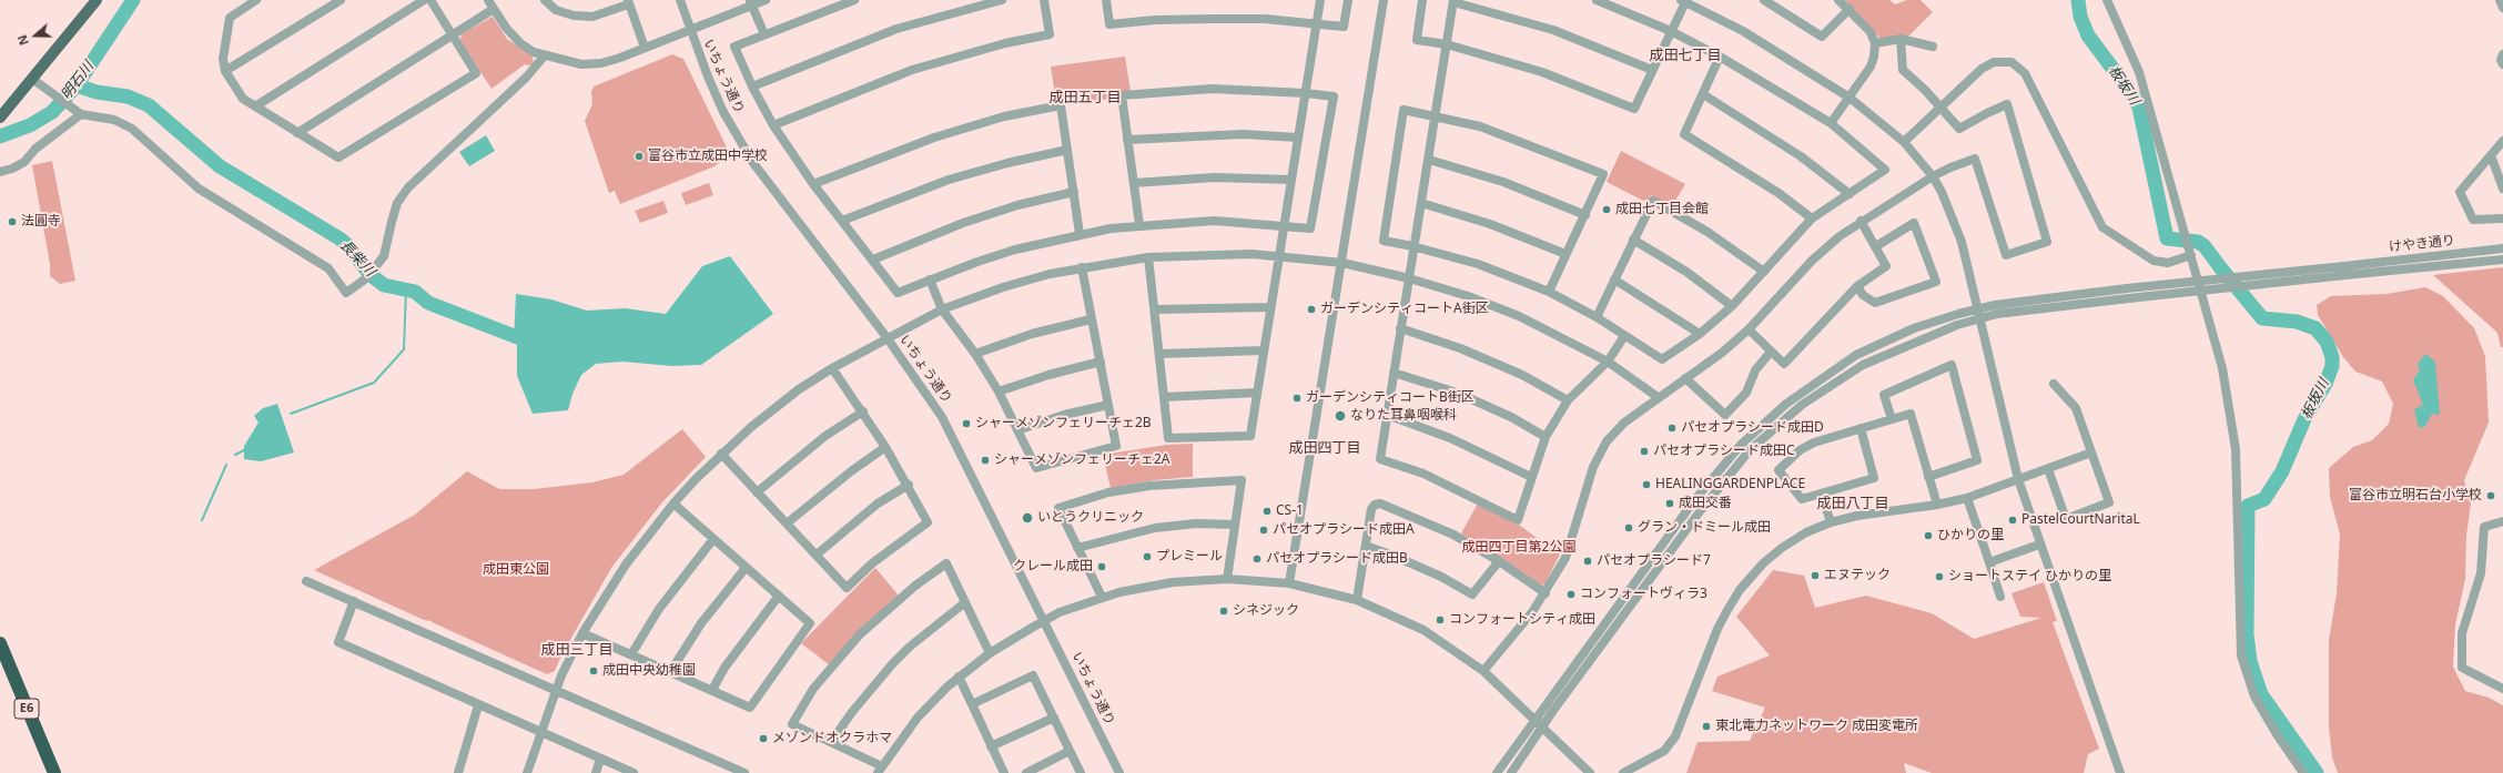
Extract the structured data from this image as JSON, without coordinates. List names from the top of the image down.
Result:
{
  "streets": {
    "highway": ["E6"],
    "street": ["いちょう通り", "けやき通り"]
  },
  "districts": [
    "成田七丁目",
    "成田五丁目",
    "成田四丁目",
    "成田八丁目",
    "成田三丁目"
  ],
  "water": ["明石川", "板坂川", "長柴川"],
  "parks": ["成田四丁目第2公園", "成田東公園"],
  "places": [
    "富谷市立成田中学校",
    "成田七丁目会館",
    "法圓寺",
    "ガーデンシティコートA街区",
    "ガーデンシティコートB街区",
    "なりた耳鼻咽喉科",
    "シャーメゾンフェリーチェ2B",
    "パセオプラシード成田D",
    "パセオプラシード成田C",
    "シャーメゾンフェリーチェ2A",
    "HEALINGGARDENPLACE",
    "富谷市立明石台小学校",
    "成田交番",
    "CS-1",
    "いとうクリニック",
    "PastelCourtNaritaL",
    "グラン・ドミール成田",
    "パセオプラシード成田A",
    "ひかりの里",
    "プレミール",
    "パセオプラシード成田B",
    "パセオプラシード7",
    "クレール成田",
    "エヌテック",
    "ショートステイ ひかりの里",
    "コンフォートヴィラ3",
    "シネジック",
    "コンフォートシティ成田",
    "成田中央幼稚園",
    "東北電力ネットワーク 成田変電所",
    "メゾンドオクラホマ"
  ],
  "north": "left"
}
